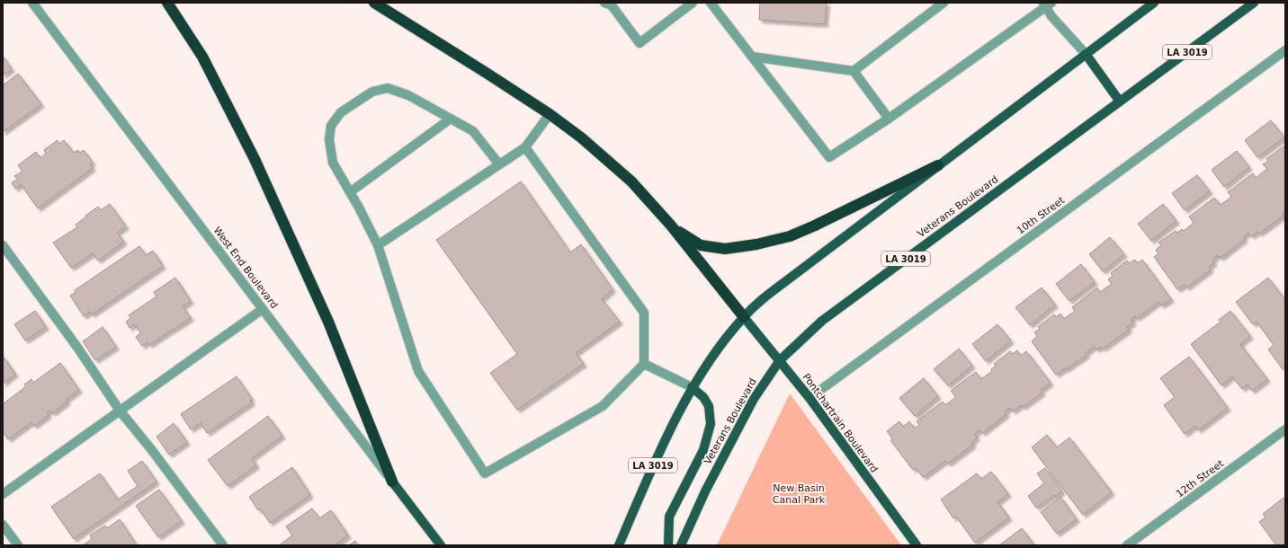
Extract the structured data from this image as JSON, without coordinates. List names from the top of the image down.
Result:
{
  "streets": {
    "main road": [
      "LA 3019",
      "Veterans Boulevard",
      "West End Boulevard",
      "Pontchartrain Boulevard"
    ],
    "street": ["10th Street", "12th Street"]
  },
  "crossings": [
    ["LA 3019", "Pontchartrain Boulevard"],
    ["Veterans Boulevard", "Pontchartrain Boulevard"],
    ["10th Street", "Pontchartrain Boulevard"]
  ],
  "parks": ["New Basin Canal Park"]
}
